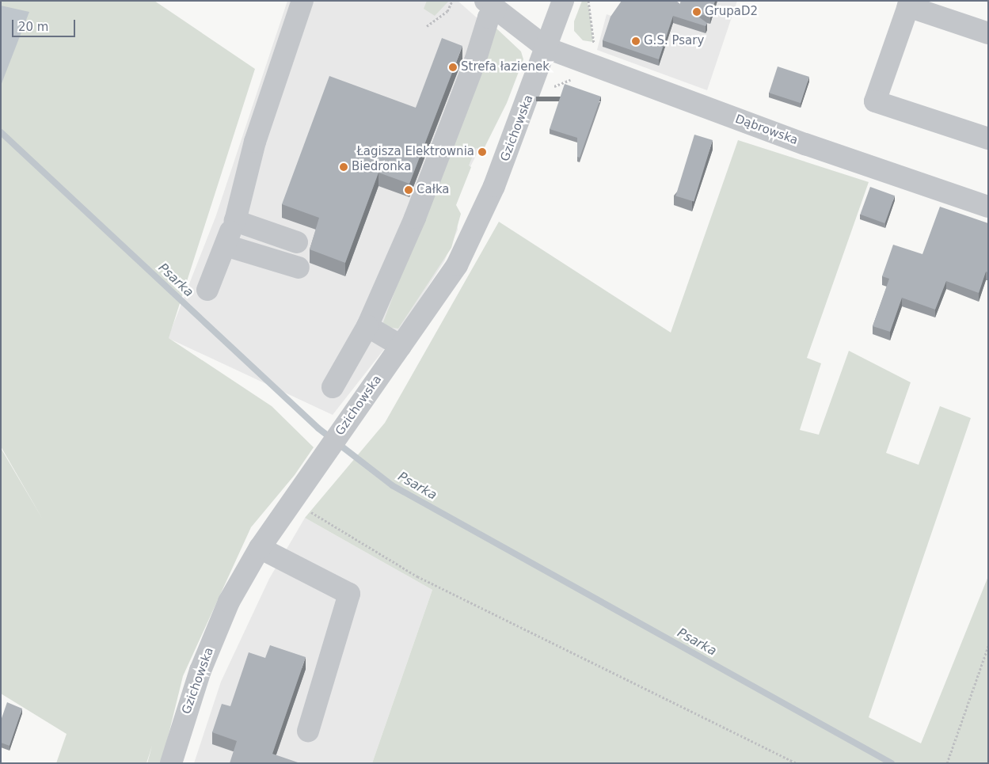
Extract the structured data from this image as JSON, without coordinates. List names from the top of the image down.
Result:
{
  "streets": {
    "street": ["Gzichowska", "Dąbrowska"]
  },
  "crossings": [
    ["Gzichowska", "Dąbrowska"]
  ],
  "water": ["Psarka"],
  "places": [
    "GrupaD2",
    "G.S. Psary",
    "Strefa łazienek",
    "Łagisza Elektrownia",
    "Biedronka",
    "Całka"
  ],
  "scale_bar": "20 m"
}
